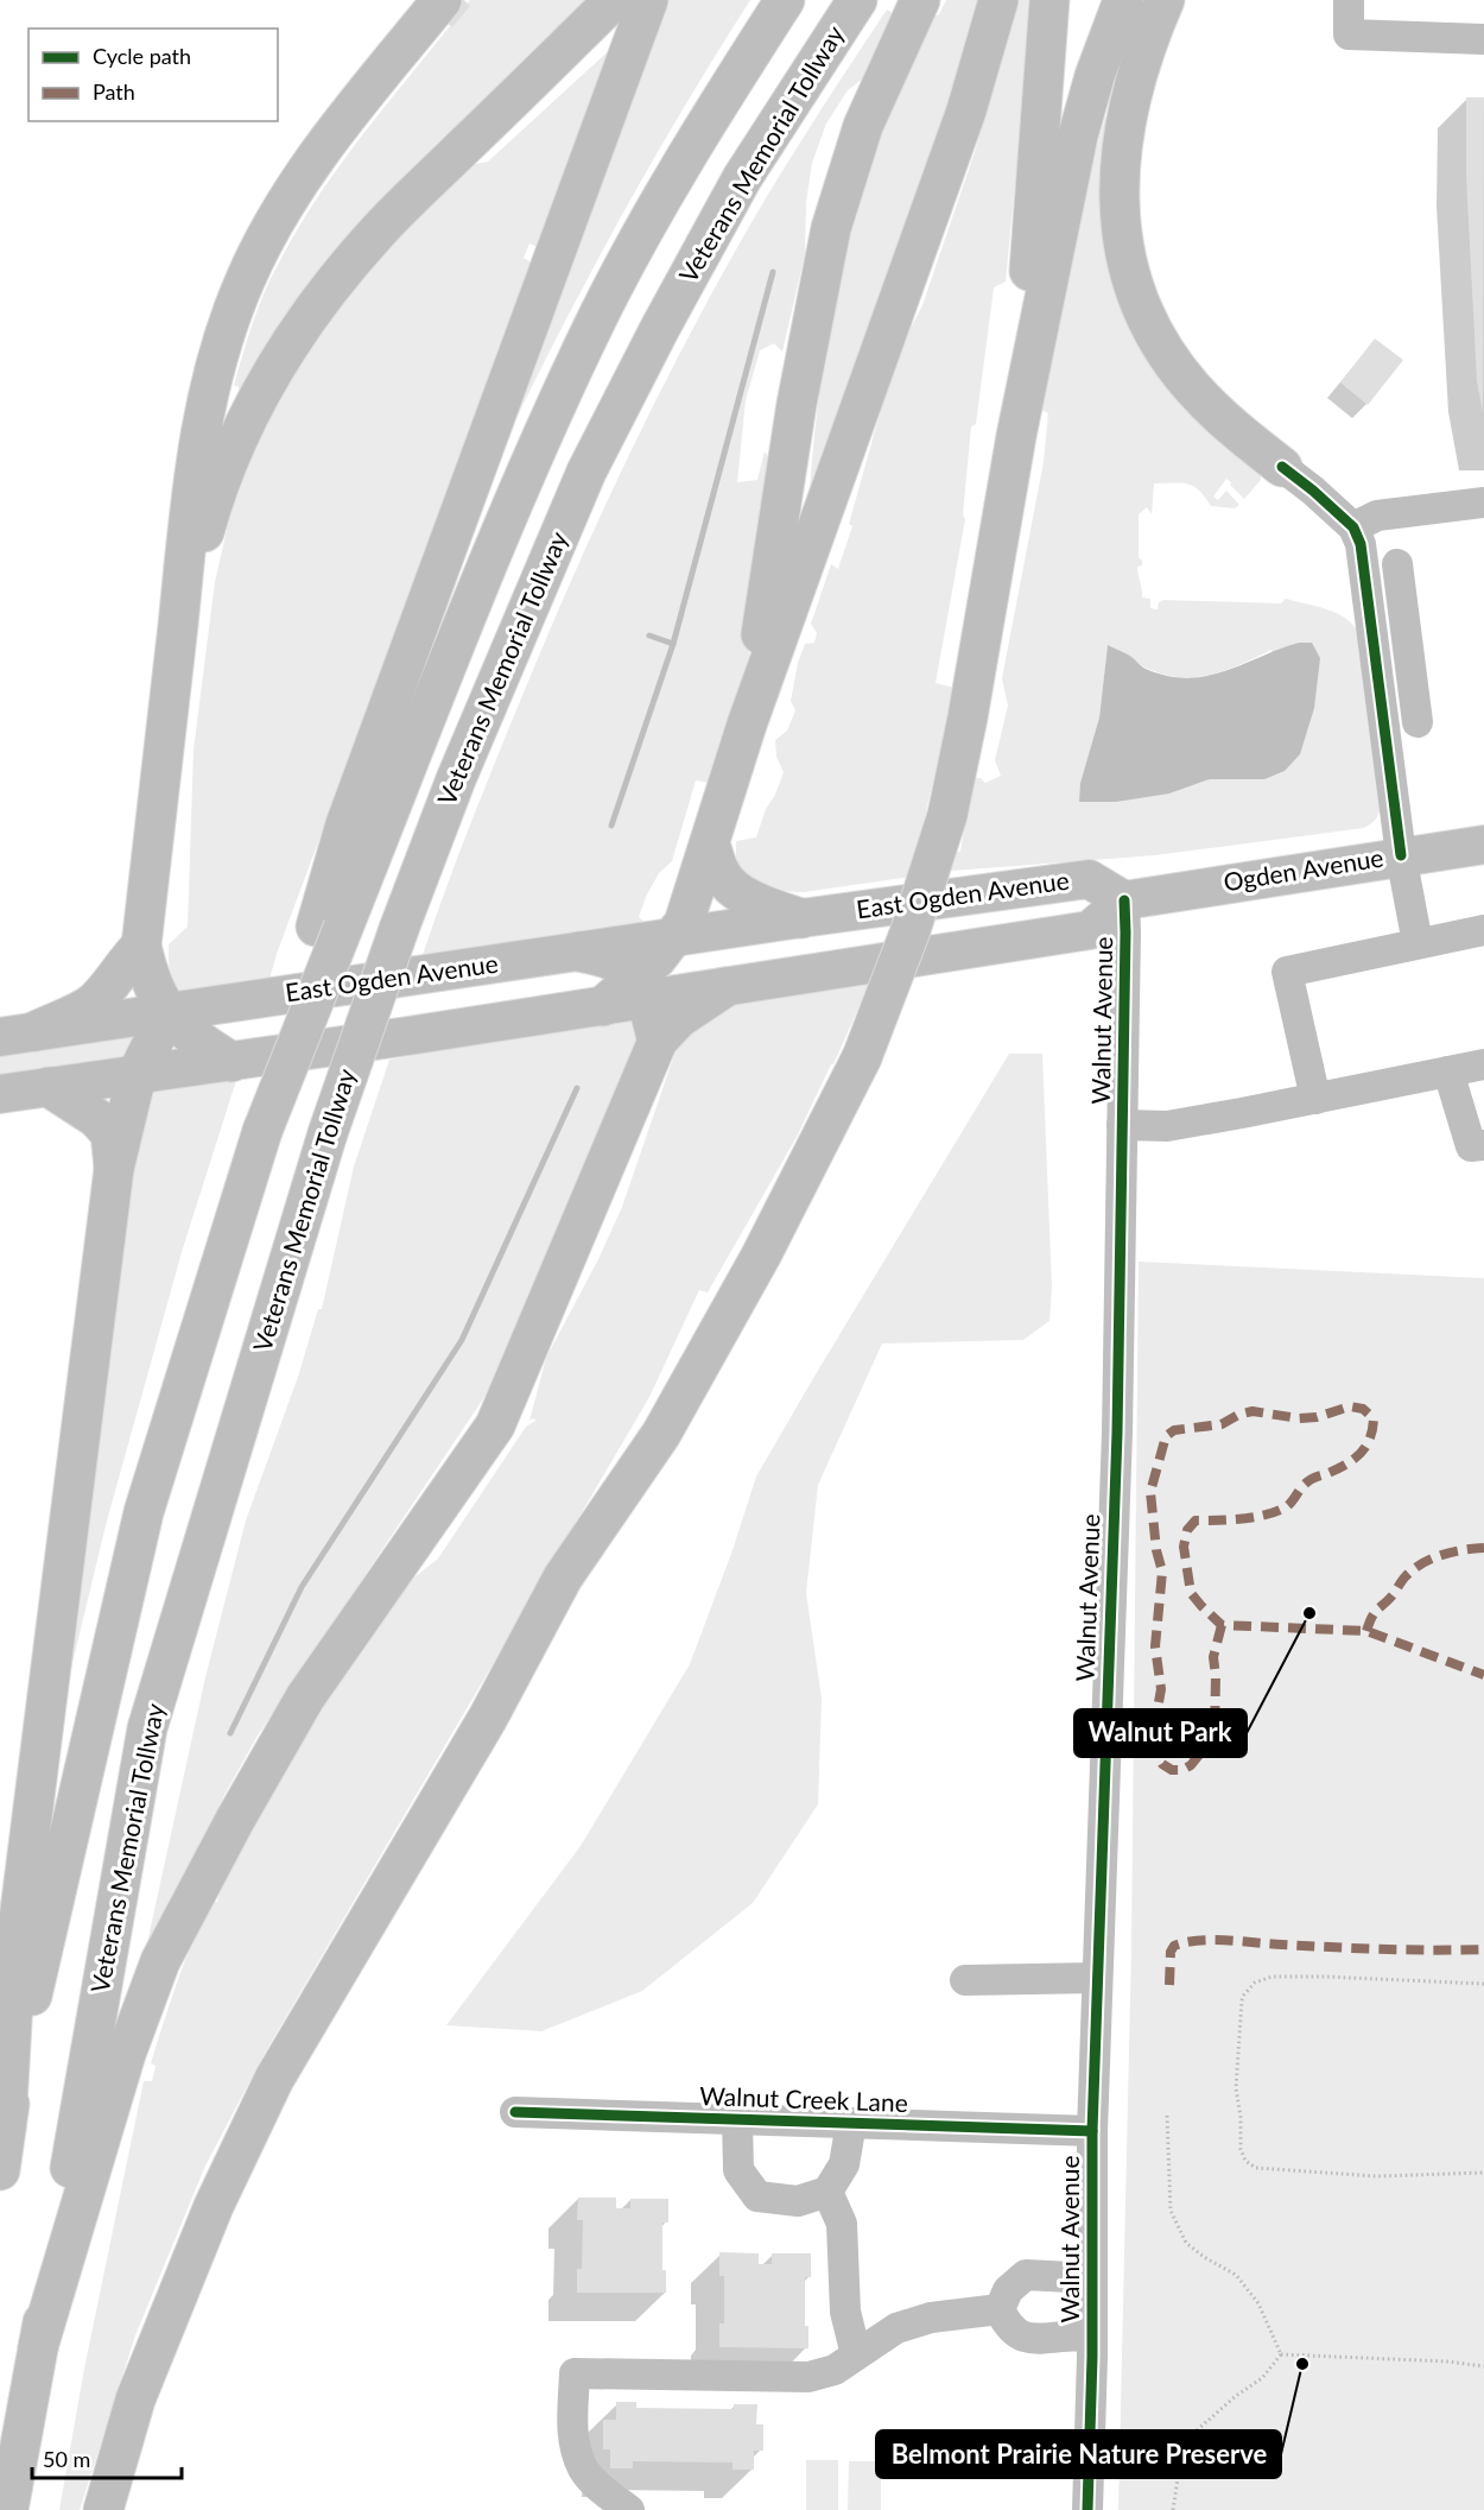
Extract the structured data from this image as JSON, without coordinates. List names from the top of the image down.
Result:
{
  "streets": {
    "highway": ["Veterans Memorial Tollway"],
    "main road": ["Ogden Avenue", "East Ogden Avenue"],
    "street": ["Walnut Avenue", "Walnut Creek Lane"]
  },
  "crossings": [
    ["Ogden Avenue", "East Ogden Avenue"],
    ["Ogden Avenue", "Walnut Avenue"],
    ["East Ogden Avenue", "Walnut Avenue"],
    ["Walnut Avenue", "Walnut Creek Lane"]
  ],
  "places": ["Walnut Park", "Belmont Prairie Nature Preserve"],
  "legend": ["Cycle path", "Path"],
  "scale_bar": "50 m"
}
